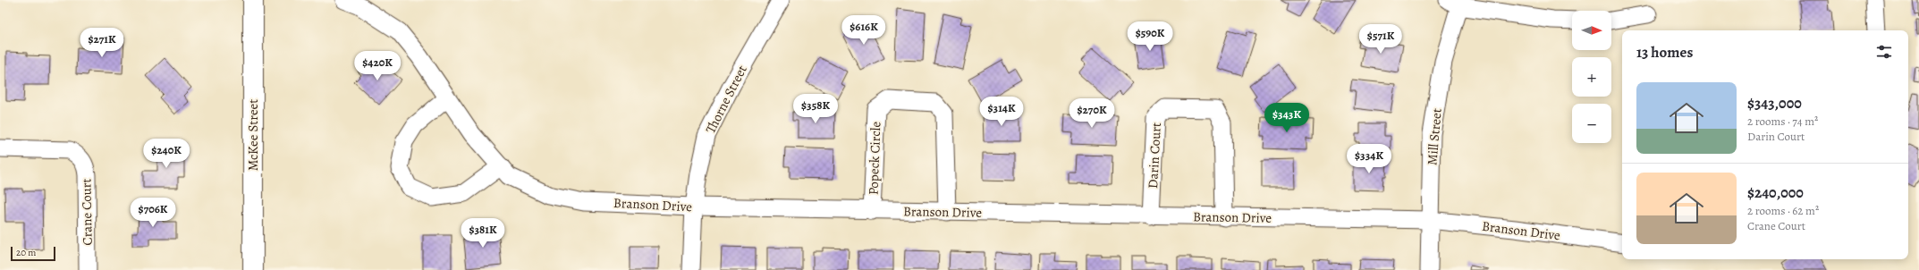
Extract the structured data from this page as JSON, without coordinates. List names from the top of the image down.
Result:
{
  "streets": {
    "street": [
      "Thorne Street",
      "McKee Street",
      "Mill Street",
      "Darin Court",
      "Popeck Circle",
      "Branson Drive",
      "Crane Court"
    ]
  },
  "crossings": [
    ["Thorne Street", "Branson Drive"],
    ["Mill Street", "Branson Drive"],
    ["Darin Court", "Branson Drive"],
    ["Popeck Circle", "Branson Drive"]
  ],
  "scale_bar": "20 m",
  "north": "right",
  "page": {
    "map_buttons": ["+", "−"],
    "price": [
      "$616K",
      "$590K",
      "$571K",
      "$271K",
      "$420K",
      "$358K",
      "$314K",
      "$270K",
      "$343K",
      "$240K",
      "$334K",
      "$706K",
      "$381K"
    ],
    "heading": "13 homes",
    "list": [
      {
        "name": "$343,000",
        "note": "2 rooms · 74 m² · Darin Court"
      },
      {
        "name": "$240,000",
        "note": "2 rooms · 62 m² · Crane Court"
      }
    ],
    "scale": "20 m"
  }
}
